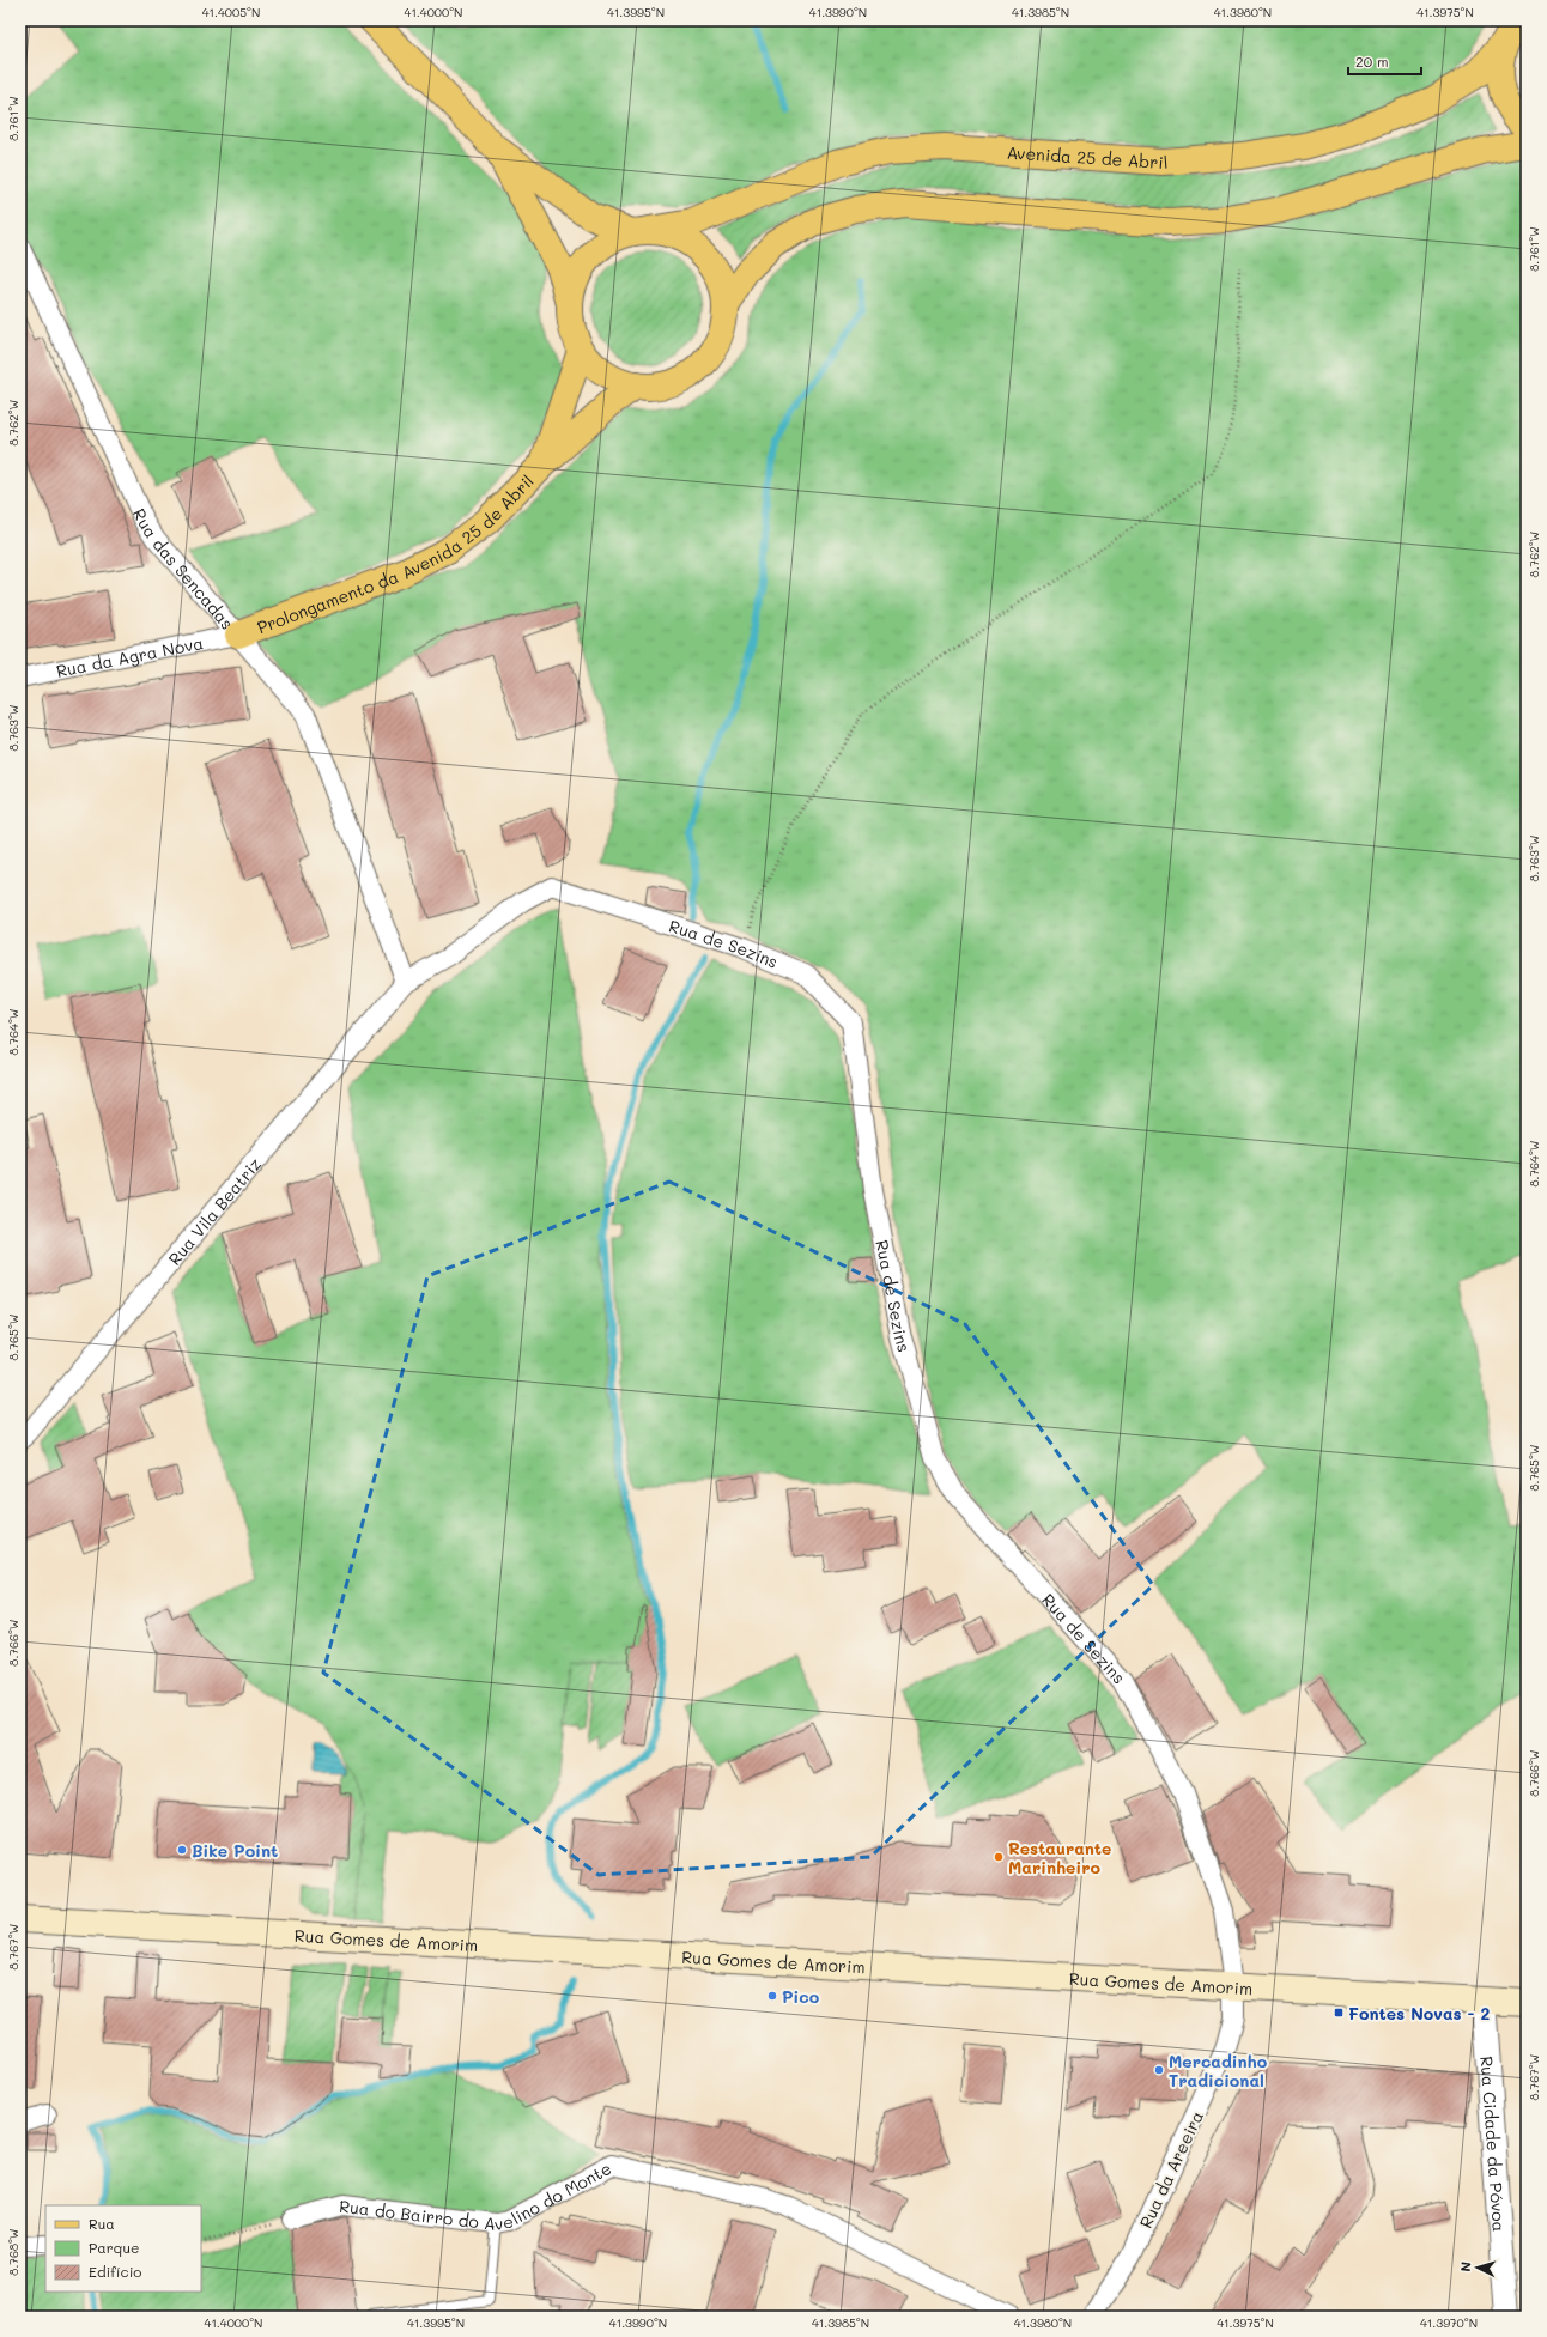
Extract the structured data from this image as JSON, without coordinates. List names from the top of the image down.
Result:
{
  "streets": {
    "main road": ["Avenida 25 de Abril", "Prolongamento da Avenida 25 de Abril", "Rua Gomes de Amorim"],
    "street": [
      "Rua das Sencadas",
      "Rua da Agra Nova",
      "Rua de Sezins",
      "Rua Vila Beatriz",
      "Rua Cidade da Póvoa",
      "Rua da Areeira",
      "Rua do Bairro do Avelino do Monte"
    ]
  },
  "crossings": [
    ["Avenida 25 de Abril", "Prolongamento da Avenida 25 de Abril"],
    ["Prolongamento da Avenida 25 de Abril", "Rua das Sencadas"],
    ["Prolongamento da Avenida 25 de Abril", "Rua da Agra Nova"],
    ["Rua das Sencadas", "Rua da Agra Nova"],
    ["Rua das Sencadas", "Rua de Sezins"],
    ["Rua das Sencadas", "Rua Vila Beatriz"],
    ["Rua de Sezins", "Rua Vila Beatriz"],
    ["Rua de Sezins", "Rua Gomes de Amorim"],
    ["Rua de Sezins", "Rua da Areeira"],
    ["Rua Gomes de Amorim", "Rua Cidade da Póvoa"],
    ["Rua Gomes de Amorim", "Rua da Areeira"]
  ],
  "places": {
    "other": [
      "Bike Point",
      "Restaurante Marinheiro",
      "Pico",
      "Mercadinho Tradicional"
    ],
    "transit": ["Fontes Novas - 2"]
  },
  "legend": ["Rua", "Parque", "Edifício"],
  "scale_bar": "20 m",
  "north": "left",
  "coordinates": [
    "41.4005°N",
    "41.4000°N",
    "41.3995°N",
    "41.3990°N",
    "41.3985°N",
    "41.3980°N",
    "41.3975°N",
    "8.761°W",
    "8.762°W",
    "8.763°W",
    "8.764°W",
    "8.765°W",
    "8.766°W",
    "8.767°W",
    "8.768°W",
    "41.3970°N"
  ]
}
